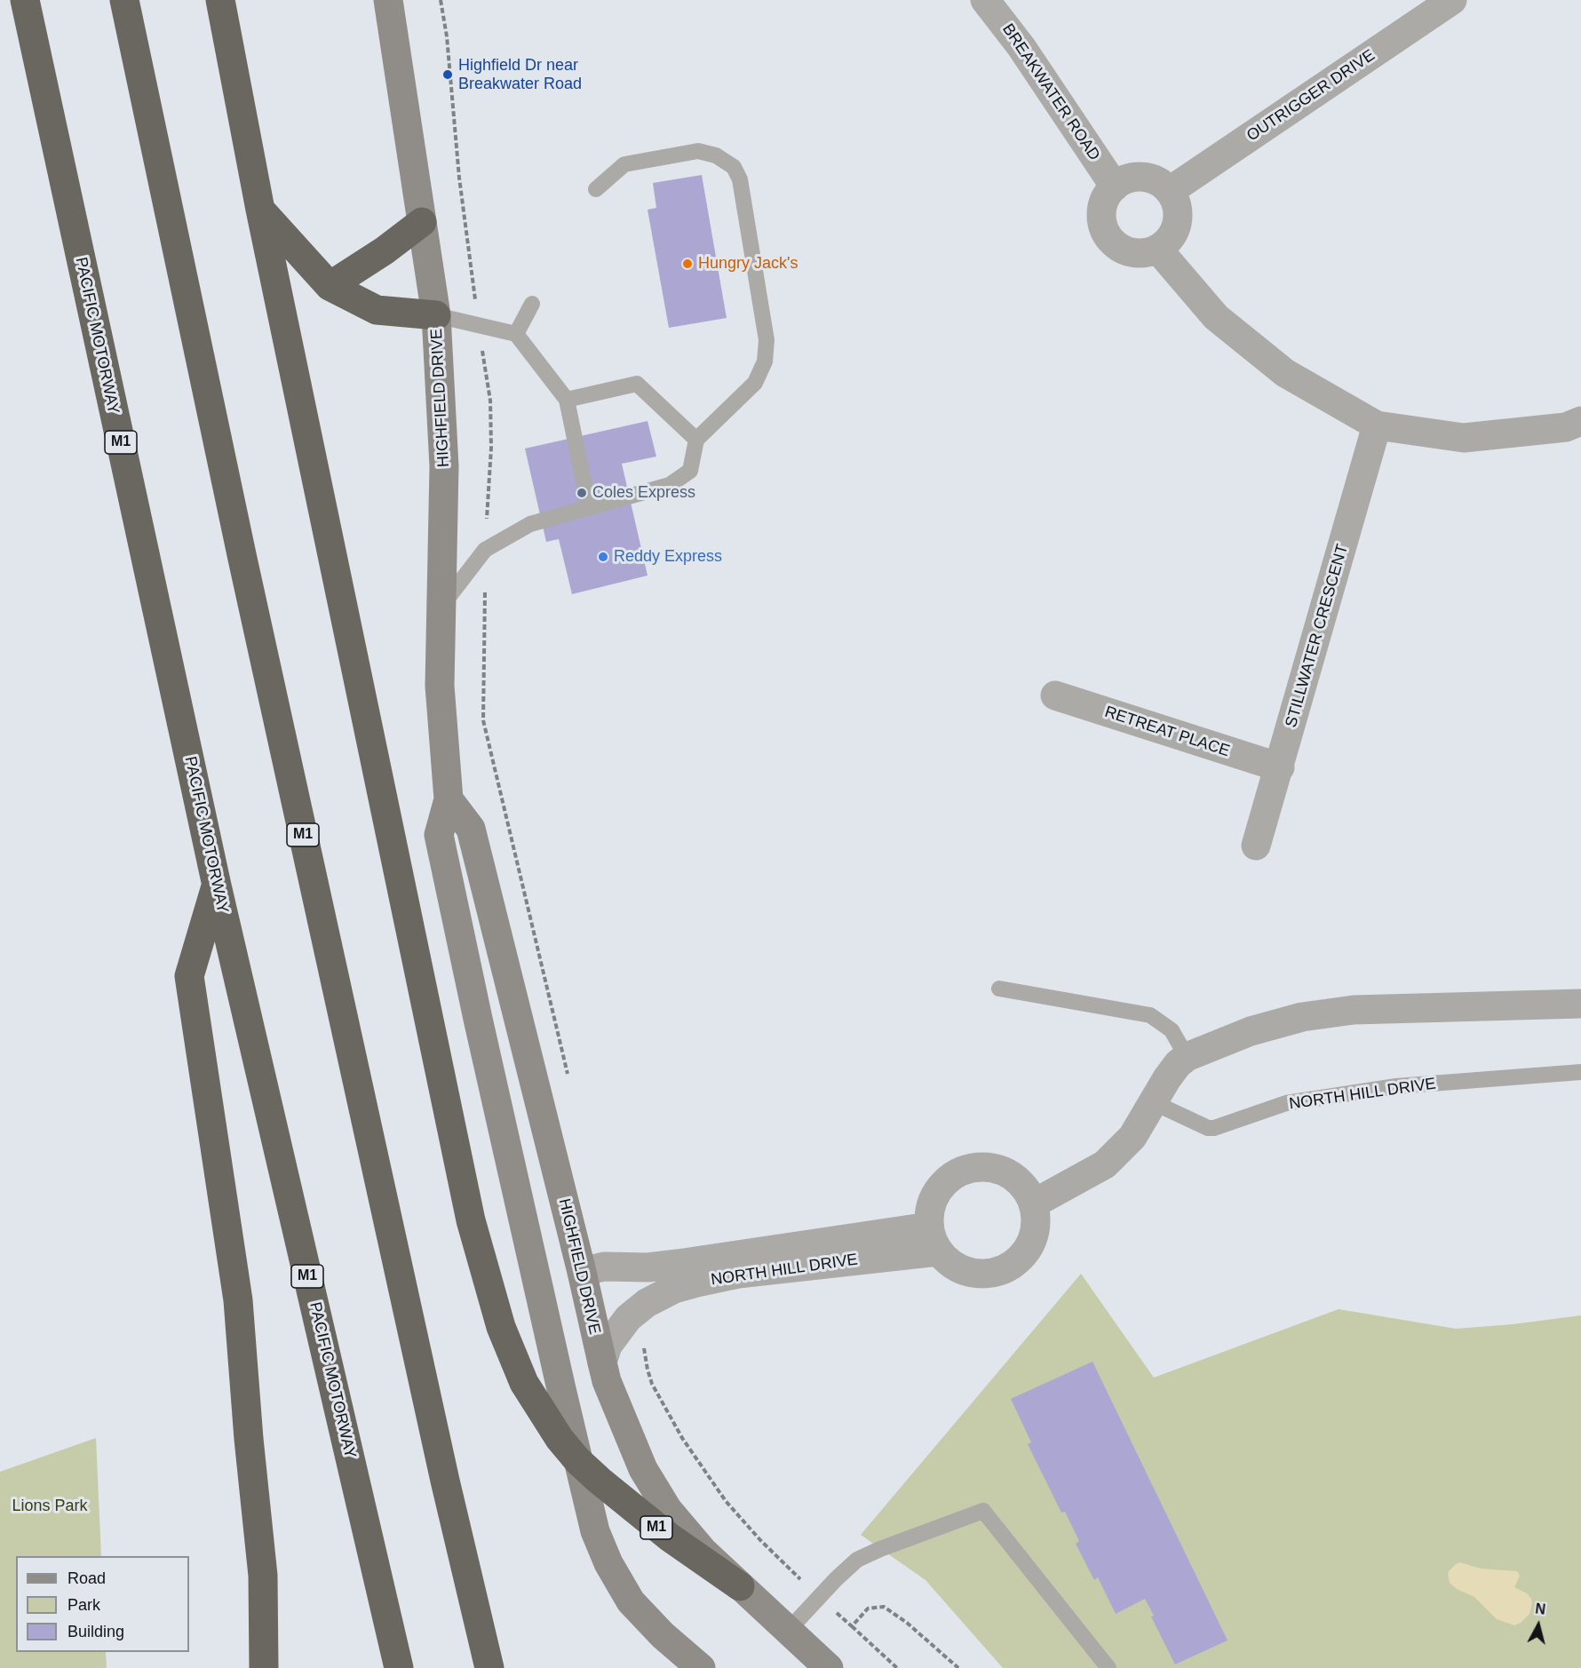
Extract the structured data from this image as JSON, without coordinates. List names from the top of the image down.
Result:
{
  "streets": {
    "highway": ["PACIFIC MOTORWAY", "M1"],
    "street": [
      "BREAKWATER ROAD",
      "OUTRIGGER DRIVE",
      "HIGHFIELD DRIVE",
      "STILLWATER CRESCENT",
      "RETREAT PLACE",
      "NORTH HILL DRIVE"
    ]
  },
  "crossings": [
    ["BREAKWATER ROAD", "OUTRIGGER DRIVE"],
    ["PACIFIC MOTORWAY", "M1"],
    ["HIGHFIELD DRIVE", "M1"],
    ["HIGHFIELD DRIVE", "NORTH HILL DRIVE"],
    ["STILLWATER CRESCENT", "RETREAT PLACE"]
  ],
  "parks": ["Lions Park"],
  "places": [
    "Highfield Dr near Breakwater Road",
    "Hungry Jack's",
    "Coles Express",
    "Reddy Express"
  ],
  "legend": ["Road", "Park", "Building"],
  "north": "top"
}
